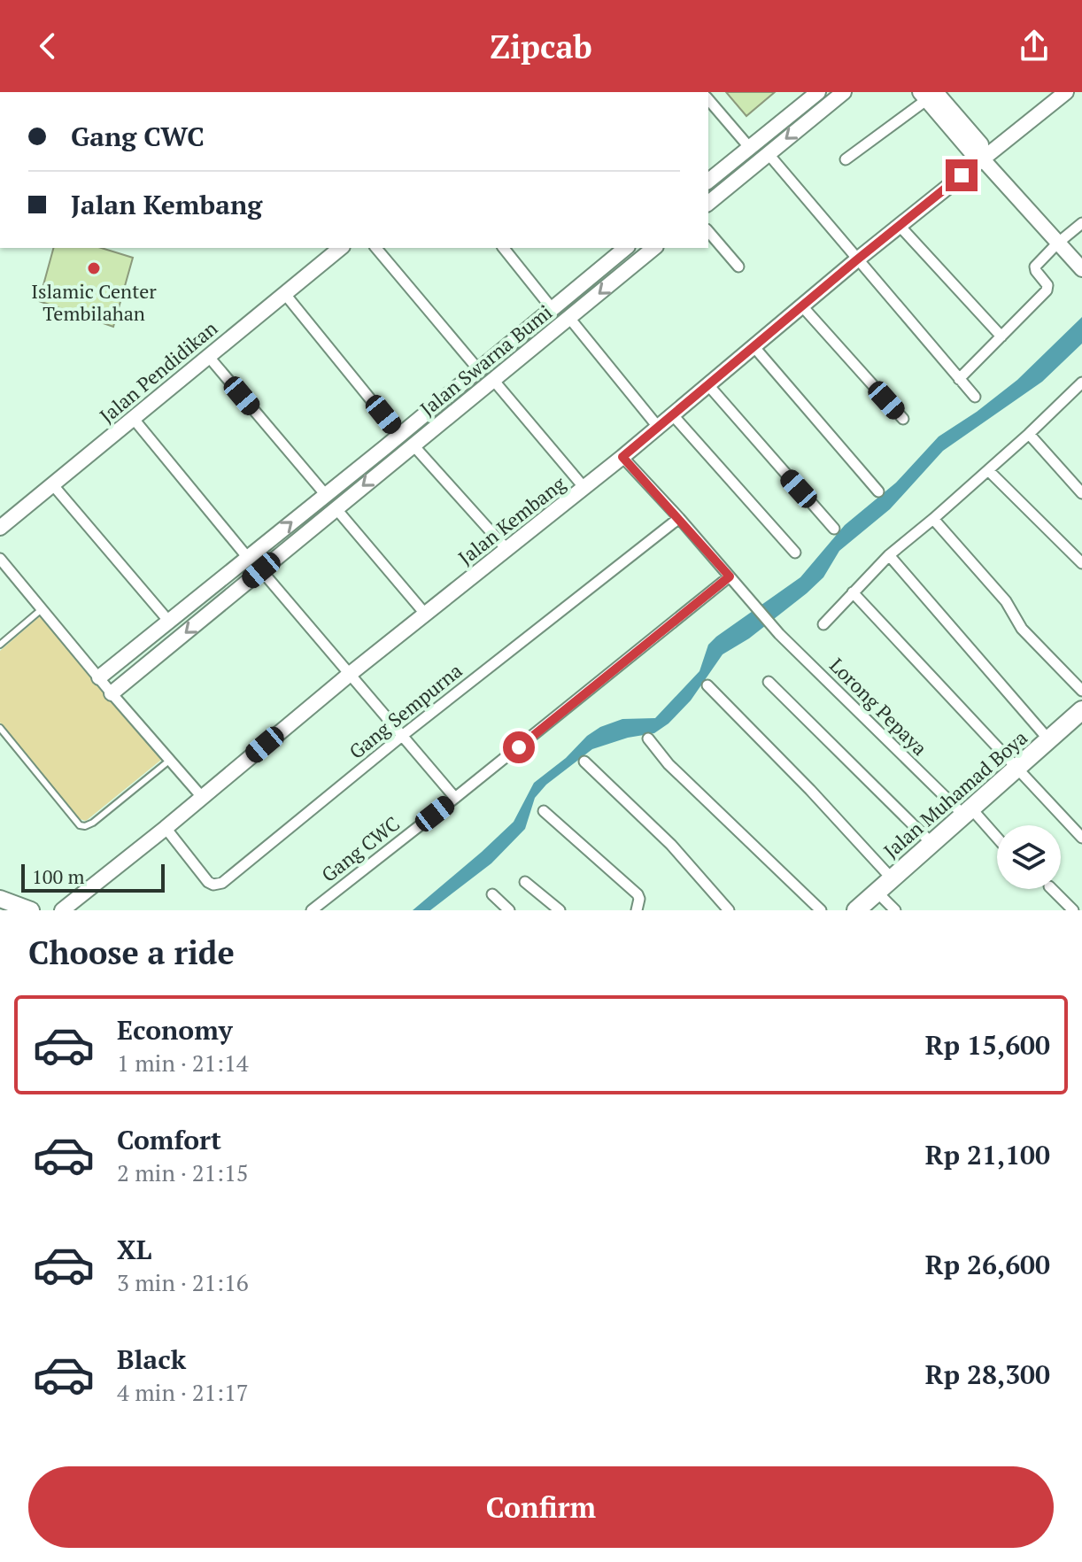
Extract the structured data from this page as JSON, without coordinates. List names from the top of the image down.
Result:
{
  "streets": {
    "highway": ["Jalan Muhamad Boya"],
    "street": [
      "Jalan Swarna Bumi",
      "Jalan Pendidikan",
      "Jalan Kembang",
      "Lorong Pepaya",
      "Gang Sempurna",
      "Gang CWC"
    ]
  },
  "crossings": [
    ["Jalan Kembang", "Lorong Pepaya"],
    ["Jalan Kembang", "Gang Sempurna"],
    ["Lorong Pepaya", "Gang Sempurna"],
    ["Lorong Pepaya", "Jalan Muhamad Boya"],
    ["Lorong Pepaya", "Gang CWC"]
  ],
  "places": ["Islamic Center Tembilahan"],
  "scale_bar": "100 m",
  "page": {
    "header": "Zipcab",
    "banner": ["Gang CWC", "Jalan Kembang"],
    "scale": "100 m",
    "heading": "Choose a ride",
    "list": [
      {
        "name": "Economy",
        "note": "1 min · 21:14",
        "value": "Rp 15,600"
      },
      {
        "name": "Comfort",
        "note": "2 min · 21:15",
        "value": "Rp 21,100"
      },
      {
        "name": "XL",
        "note": "3 min · 21:16",
        "value": "Rp 26,600"
      },
      {
        "name": "Black",
        "note": "4 min · 21:17",
        "value": "Rp 28,300"
      }
    ],
    "buttons": "Confirm"
  }
}
